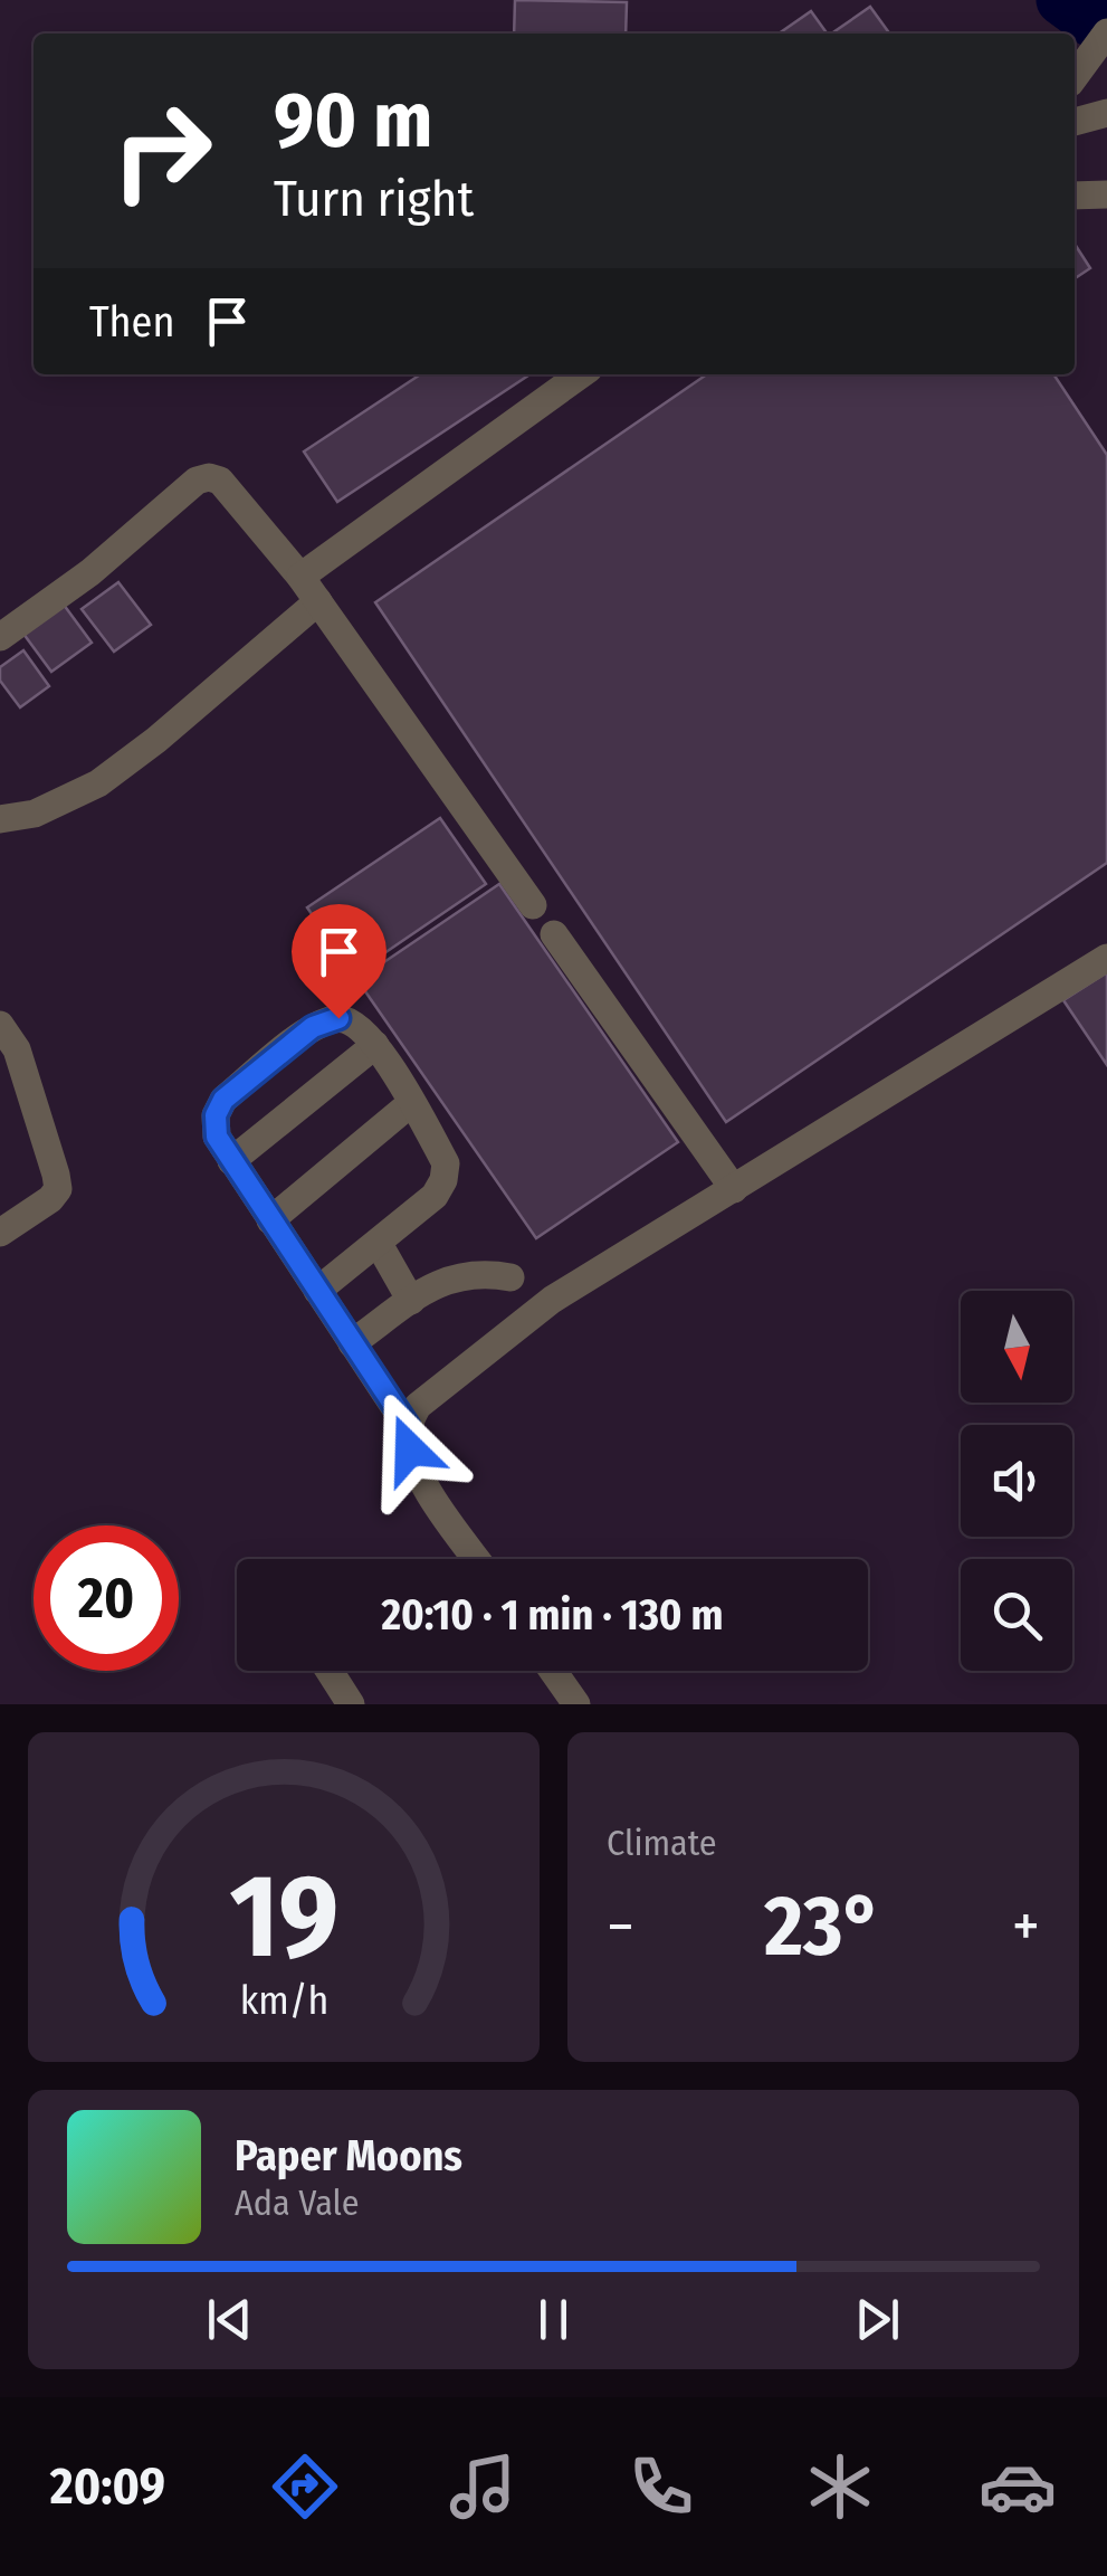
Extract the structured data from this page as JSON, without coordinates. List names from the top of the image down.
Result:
{
  "north": "bottom",
  "page": {
    "turn": ["90 m", "Turn right"],
    "then": "Then",
    "limit": "20",
    "trip": "20:10 · 1 min · 130 m",
    "tile": "Climate",
    "heat": ["−", "23°", "+"],
    "song": ["Paper Moons", "Ada Vale"],
    "tabs": "20:09",
    "gauge": ["19", "km/h"]
  }
}
